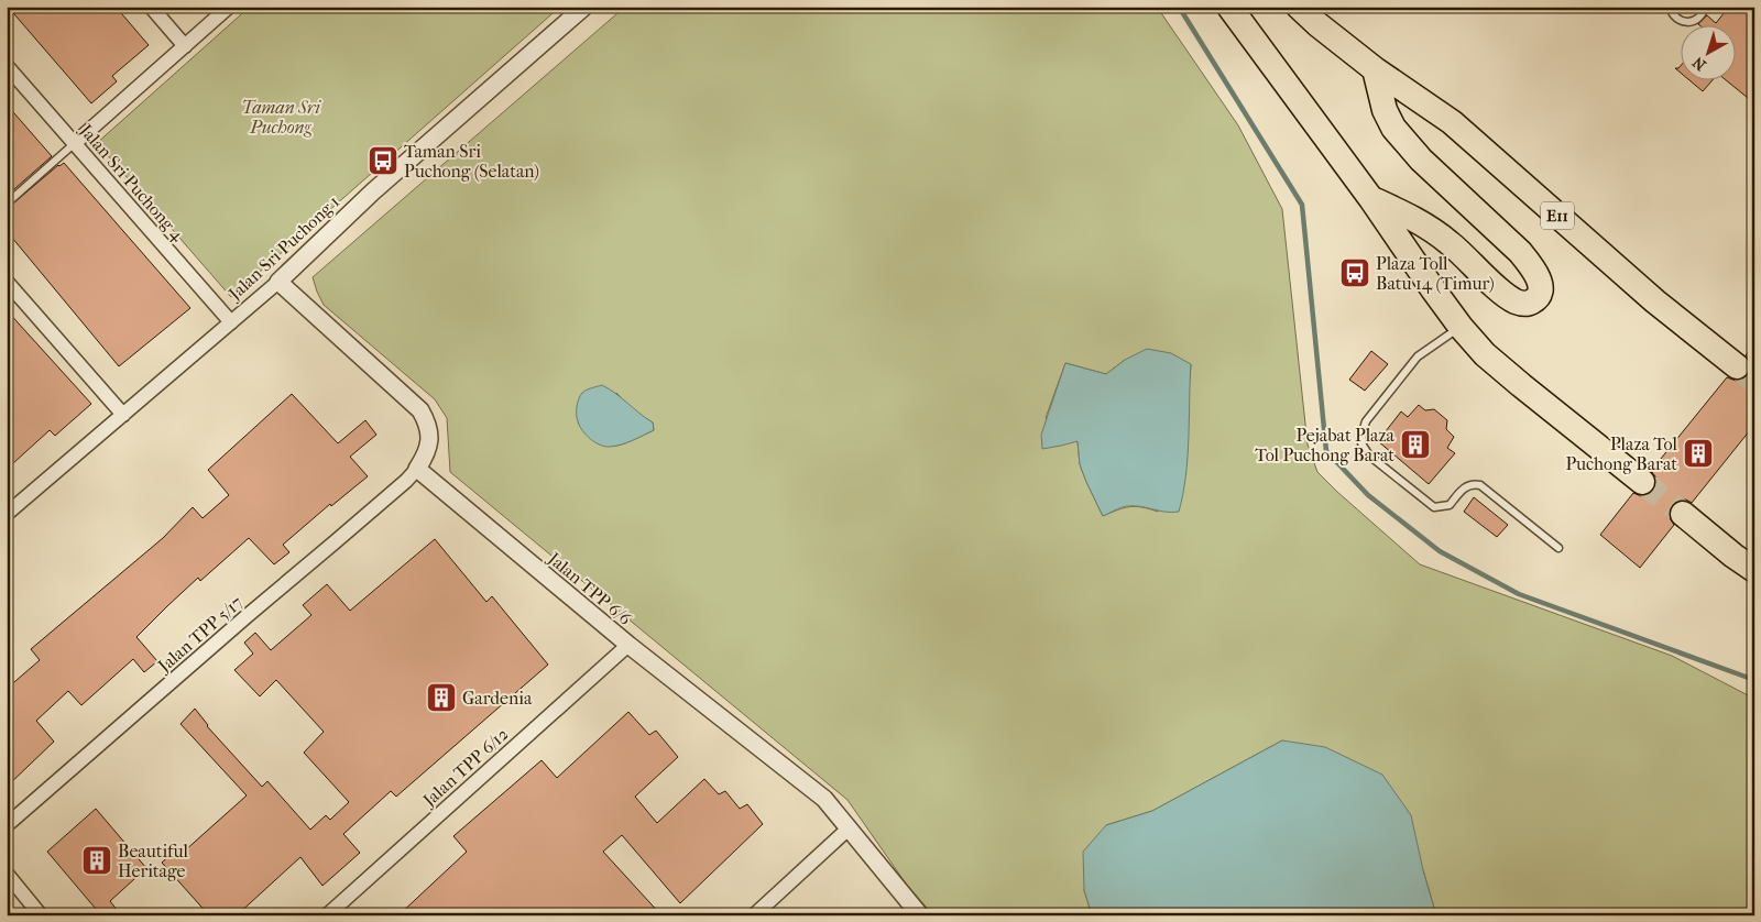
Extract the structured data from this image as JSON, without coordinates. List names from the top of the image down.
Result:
{
  "streets": {
    "highway": ["E11"],
    "street": [
      "Jalan Sri Puchong 4",
      "Jalan Sri Puchong 1",
      "Jalan TPP 6/6",
      "Jalan TPP 5/17",
      "Jalan TPP 6/12"
    ]
  },
  "crossings": [
    ["Jalan Sri Puchong 4", "Jalan Sri Puchong 1"],
    ["Jalan TPP 6/6", "Jalan TPP 5/17"],
    ["Jalan TPP 6/6", "Jalan TPP 6/12"]
  ],
  "parks": ["Taman Sri Puchong"],
  "places": {
    "bus stop": ["Taman Sri Puchong (Selatan)", "Plaza Toll Batu 14 (Timur)"],
    "building": [
      "Pejabat Plaza Tol Puchong Barat",
      "Plaza Tol Puchong Barat",
      "Gardenia",
      "Beautiful Heritage"
    ]
  },
  "north": "bottom left"
}
